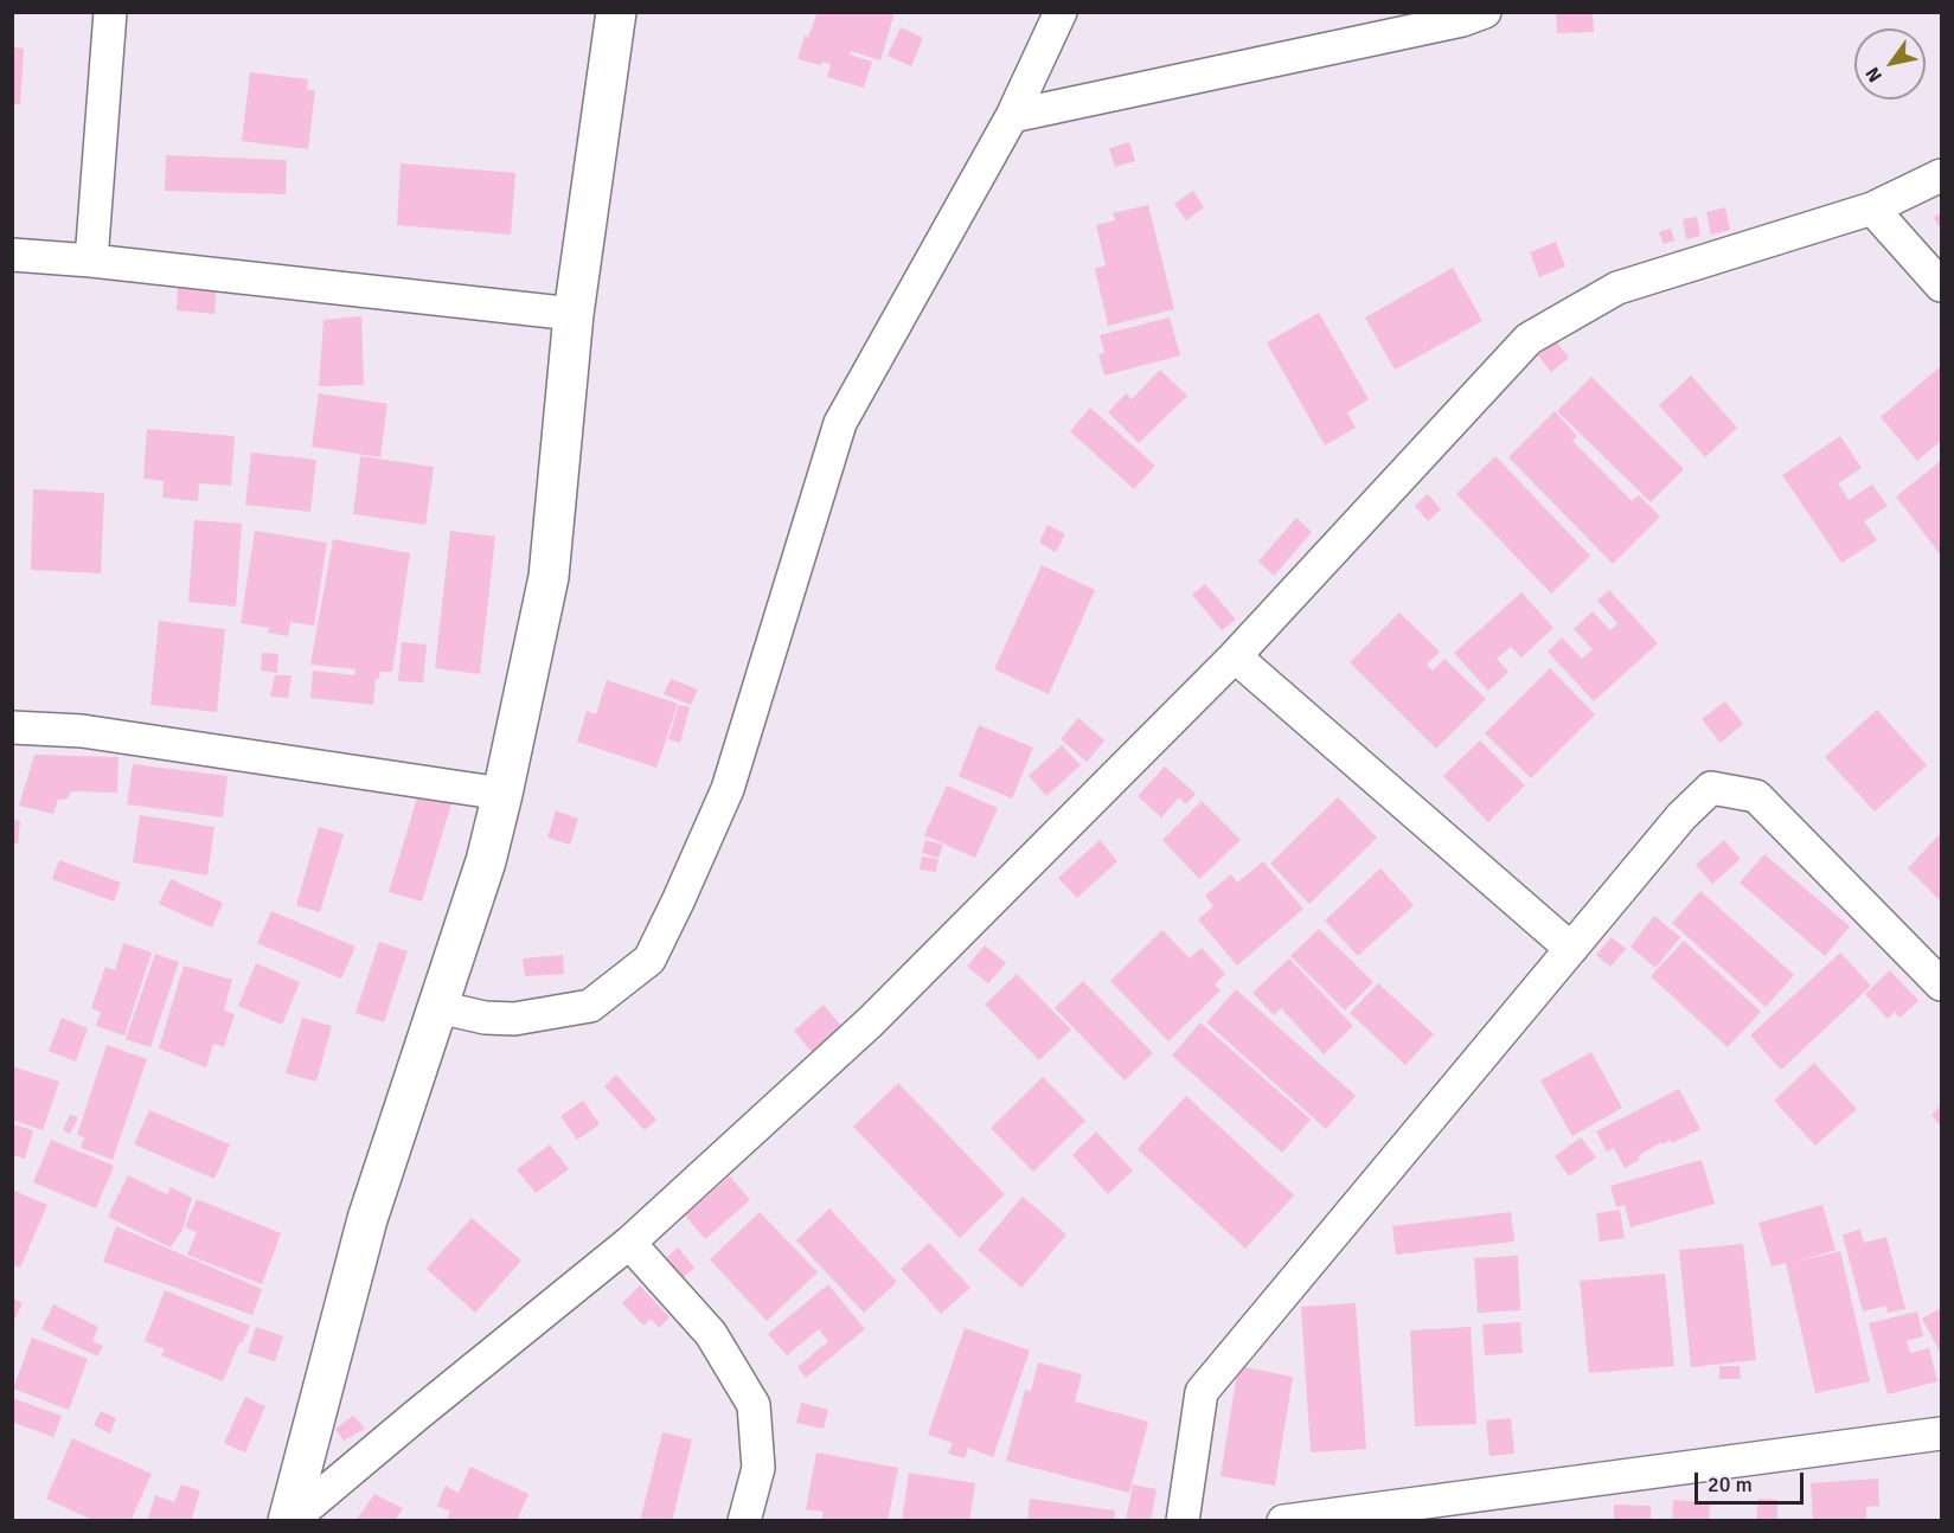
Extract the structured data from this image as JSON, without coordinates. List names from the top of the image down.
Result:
{
  "scale_bar": "20 m",
  "north": "bottom left"
}
